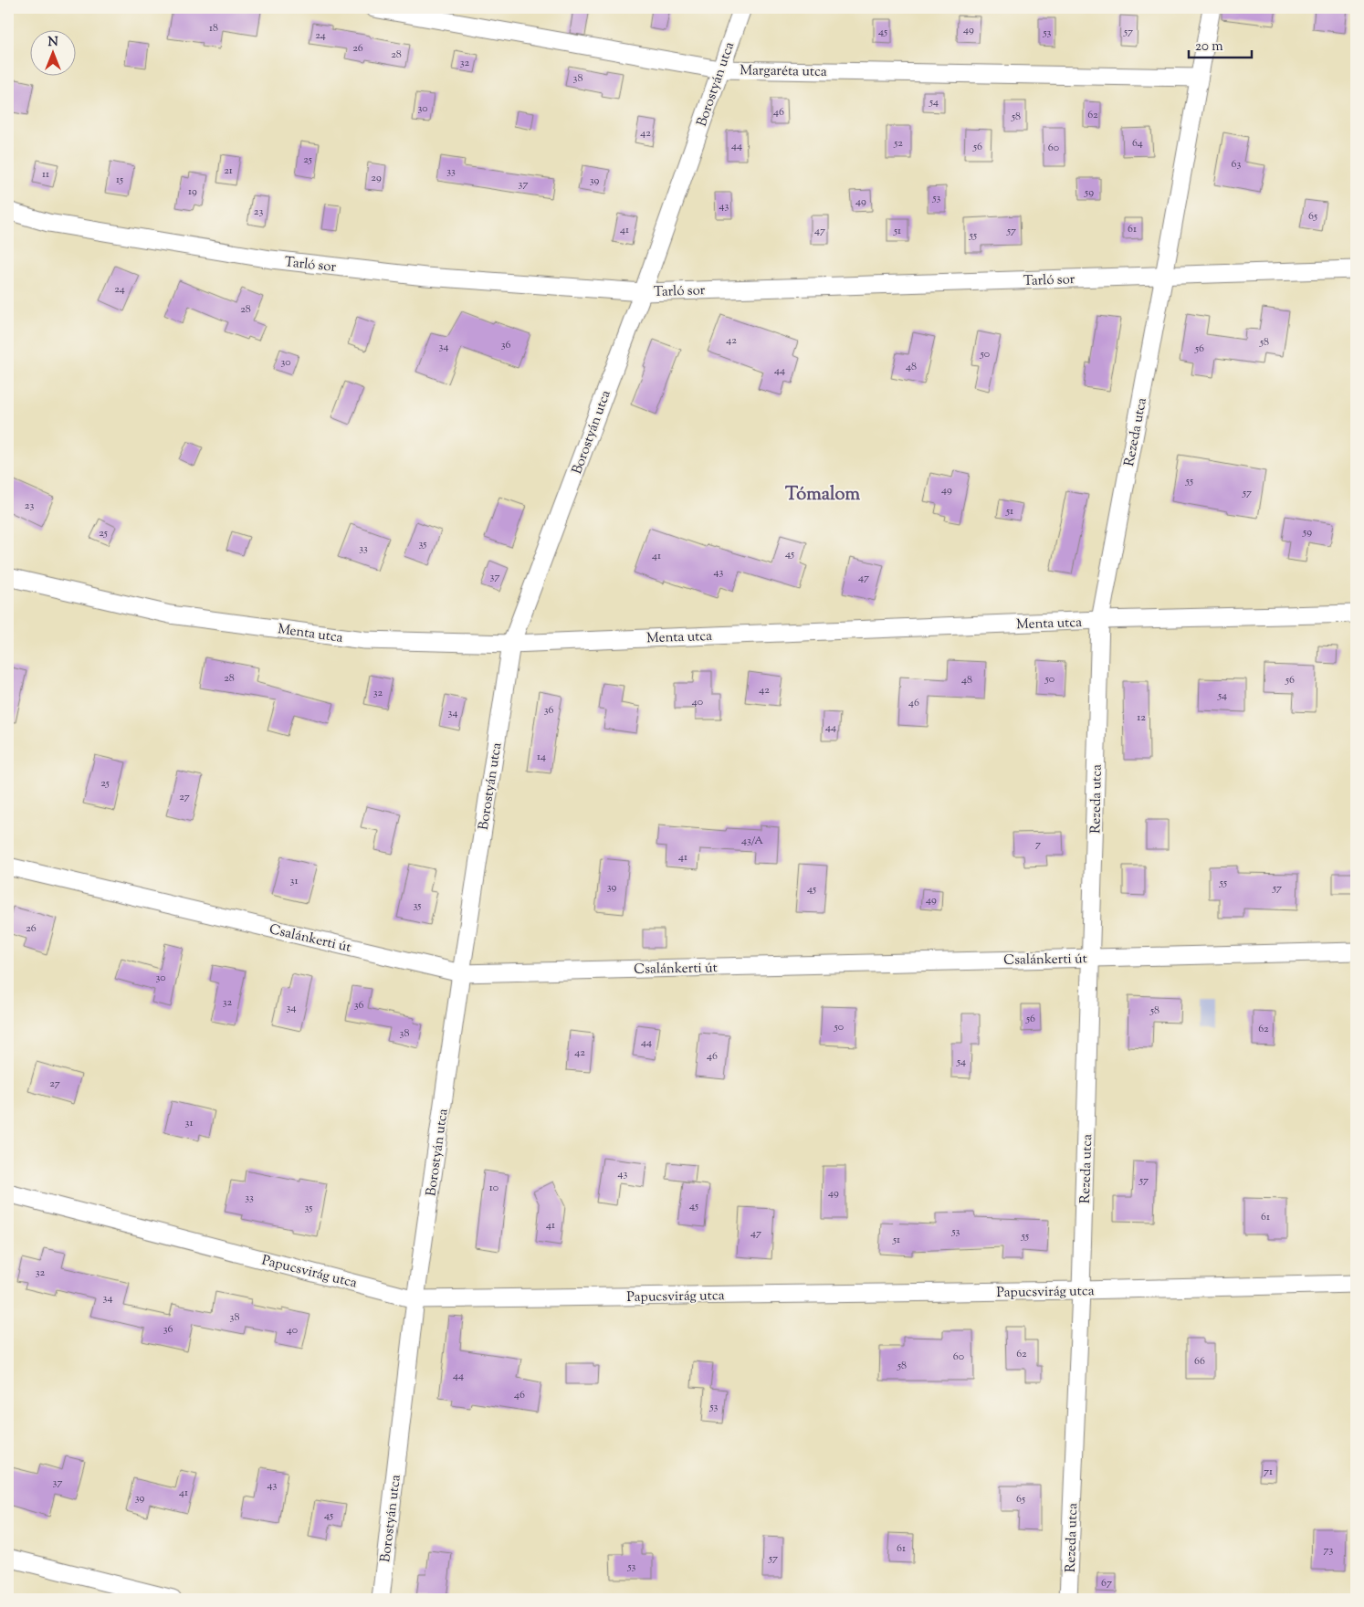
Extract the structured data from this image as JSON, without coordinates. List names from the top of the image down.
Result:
{
  "streets": {
    "street": [
      "Margaréta utca",
      "Borostyán utca",
      "Tarló sor",
      "Rezeda utca",
      "Menta utca",
      "Csalánkerti út",
      "Papucsvirág utca"
    ]
  },
  "crossings": [
    ["Margaréta utca", "Borostyán utca"],
    ["Margaréta utca", "Rezeda utca"],
    ["Borostyán utca", "Tarló sor"],
    ["Borostyán utca", "Menta utca"],
    ["Borostyán utca", "Csalánkerti út"],
    ["Borostyán utca", "Papucsvirág utca"],
    ["Tarló sor", "Rezeda utca"],
    ["Rezeda utca", "Menta utca"],
    ["Rezeda utca", "Csalánkerti út"],
    ["Rezeda utca", "Papucsvirág utca"]
  ],
  "districts": ["Tómalom"],
  "house_numbers": [
    "18",
    "49",
    "45",
    "57",
    "53",
    "24",
    "26",
    "28",
    "32",
    "38",
    "54",
    "30",
    "46",
    "62",
    "58",
    "42",
    "52",
    "64",
    "44",
    "56",
    "60",
    "25",
    "63",
    "21",
    "33",
    "11",
    "29",
    "15",
    "39",
    "37",
    "19",
    "59",
    "53",
    "49",
    "43",
    "23",
    "65",
    "61",
    "41",
    "47",
    "51",
    "57",
    "55",
    "24",
    "28",
    "42",
    "58",
    "36",
    "34",
    "56",
    "50",
    "30",
    "48",
    "44",
    "55",
    "49",
    "57",
    "23",
    "51",
    "59",
    "25",
    "35",
    "33",
    "45",
    "41",
    "43",
    "37",
    "47",
    "28",
    "50",
    "48",
    "56",
    "42",
    "32",
    "54",
    "40",
    "46",
    "36",
    "34",
    "12",
    "44",
    "14",
    "25",
    "27",
    "43/A",
    "7",
    "41",
    "31",
    "55",
    "39",
    "57",
    "45",
    "49",
    "35",
    "26",
    "30",
    "32",
    "36",
    "34",
    "58",
    "56",
    "50",
    "62",
    "38",
    "44",
    "42",
    "46",
    "54",
    "27",
    "31",
    "43",
    "57",
    "10",
    "49",
    "33",
    "45",
    "35",
    "61",
    "41",
    "53",
    "47",
    "55",
    "51",
    "32",
    "34",
    "38",
    "36",
    "40",
    "62",
    "60",
    "66",
    "58",
    "44",
    "46",
    "53",
    "71",
    "37",
    "43",
    "41",
    "39",
    "65",
    "45",
    "61",
    "73",
    "57",
    "53",
    "67"
  ],
  "scale_bar": "20 m",
  "north": "top"
}
